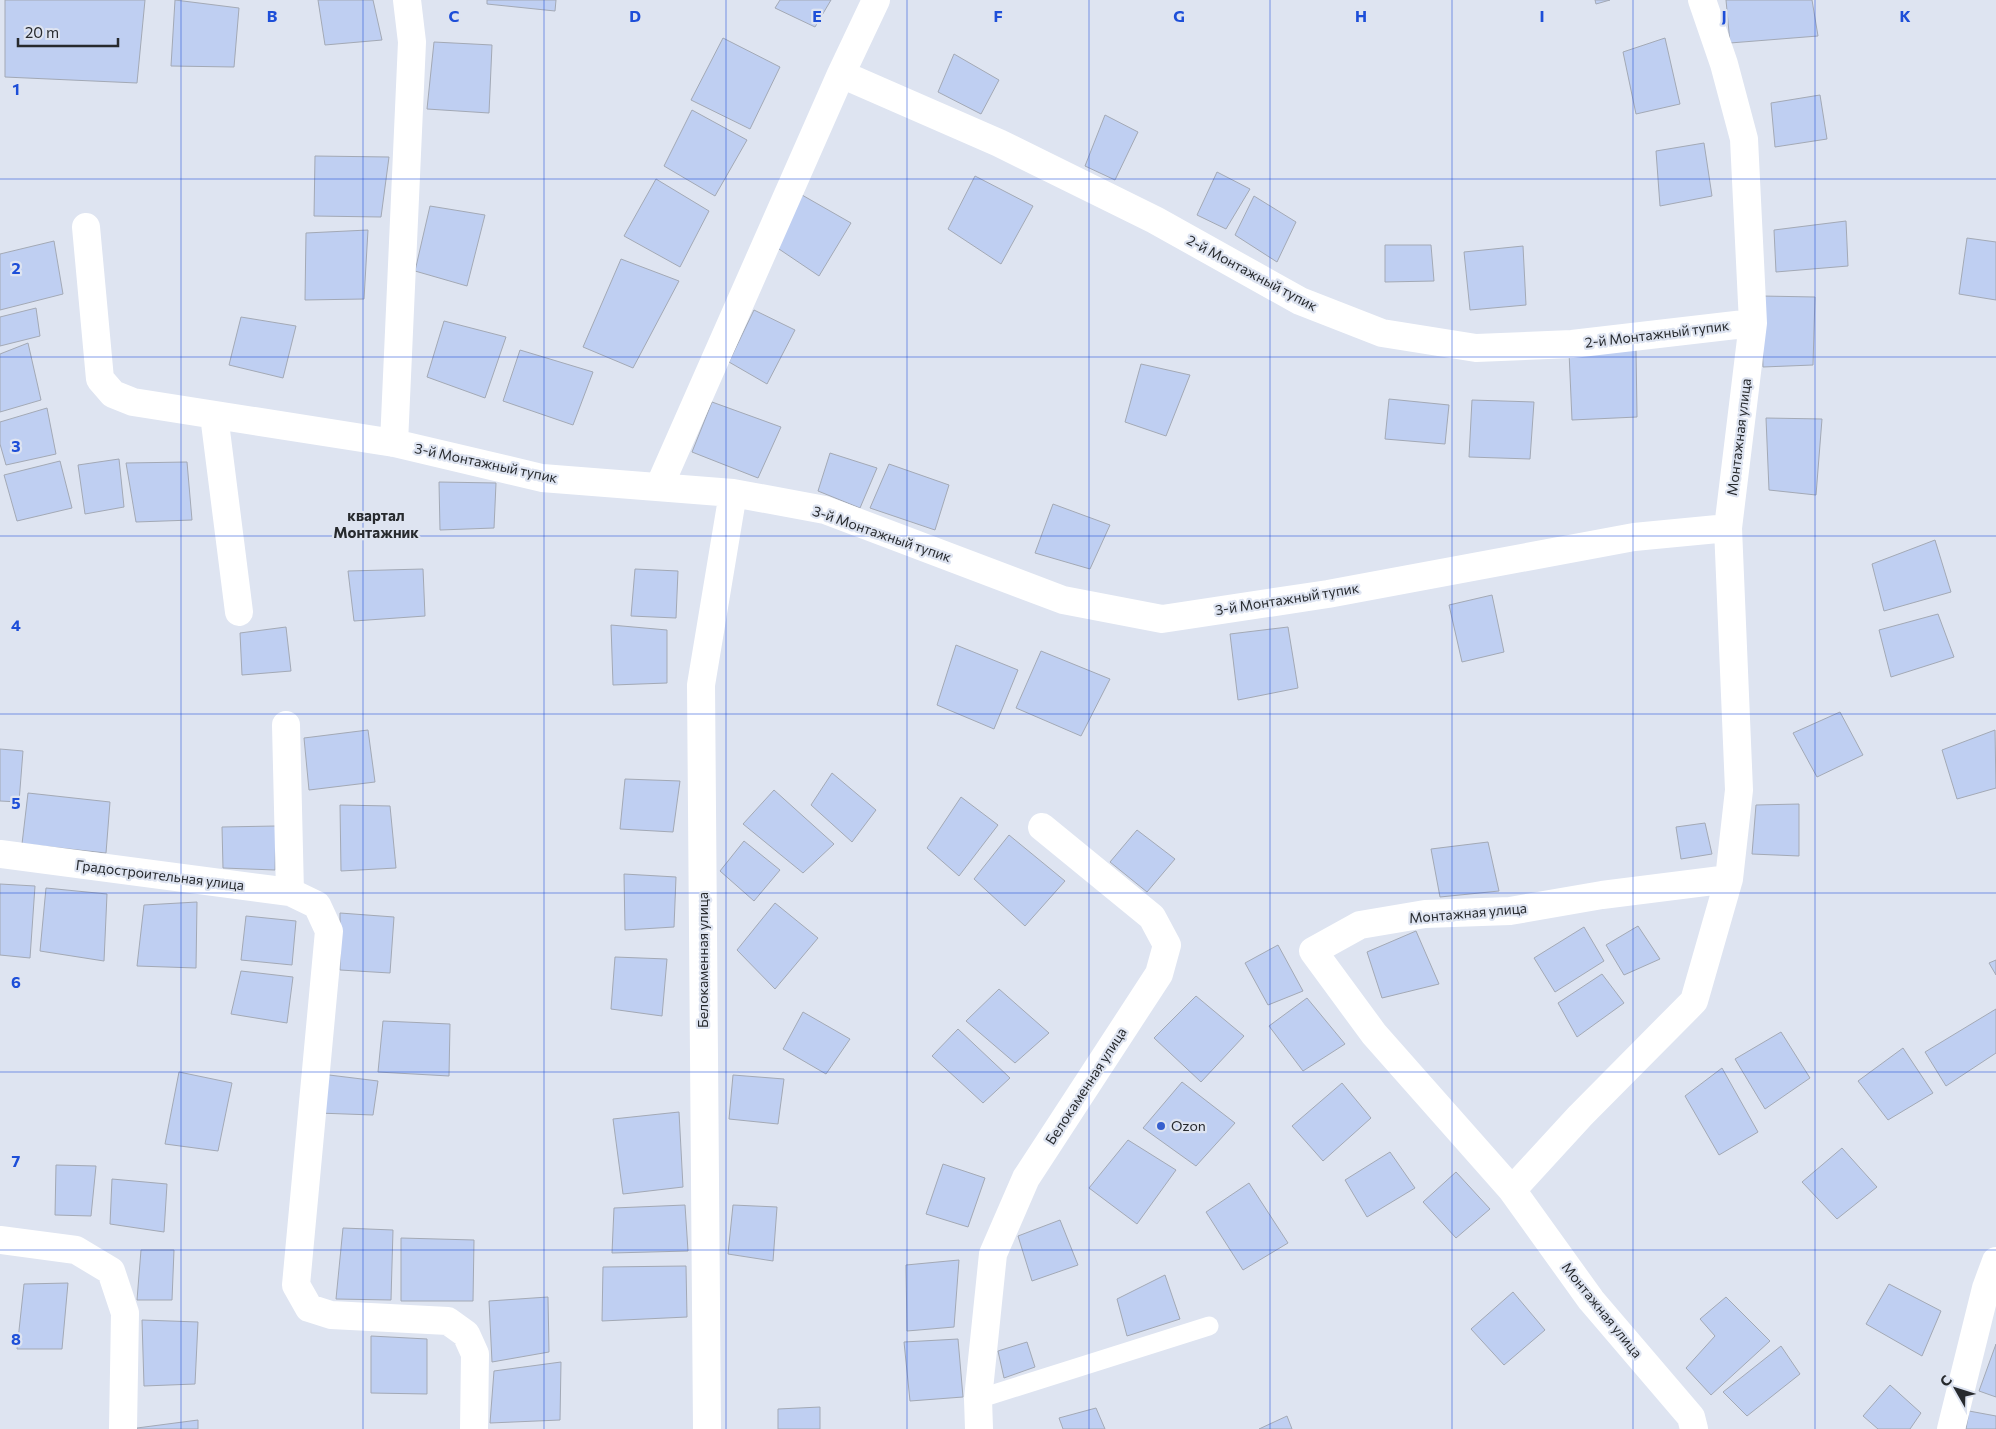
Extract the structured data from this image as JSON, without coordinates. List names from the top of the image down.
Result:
{
  "streets": {
    "street": [
      "2-й Монтажный тупик",
      "Монтажная улица",
      "3-й Монтажный тупик",
      "Градостроительная улица",
      "Белокаменная улица"
    ]
  },
  "crossings": [
    ["2-й Монтажный тупик", "Монтажная улица"],
    ["Монтажная улица", "3-й Монтажный тупик"],
    ["3-й Монтажный тупик", "Белокаменная улица"]
  ],
  "districts": ["квартал Монтажник"],
  "places": ["Ozon"],
  "scale_bar": "20 m",
  "north": "top left",
  "grid": {
    "columns": [
      "B",
      "C",
      "D",
      "E",
      "F",
      "G",
      "H",
      "I",
      "J",
      "K"
    ],
    "rows": [
      "1",
      "2",
      "3",
      "4",
      "5",
      "6",
      "7",
      "8"
    ]
  }
}
